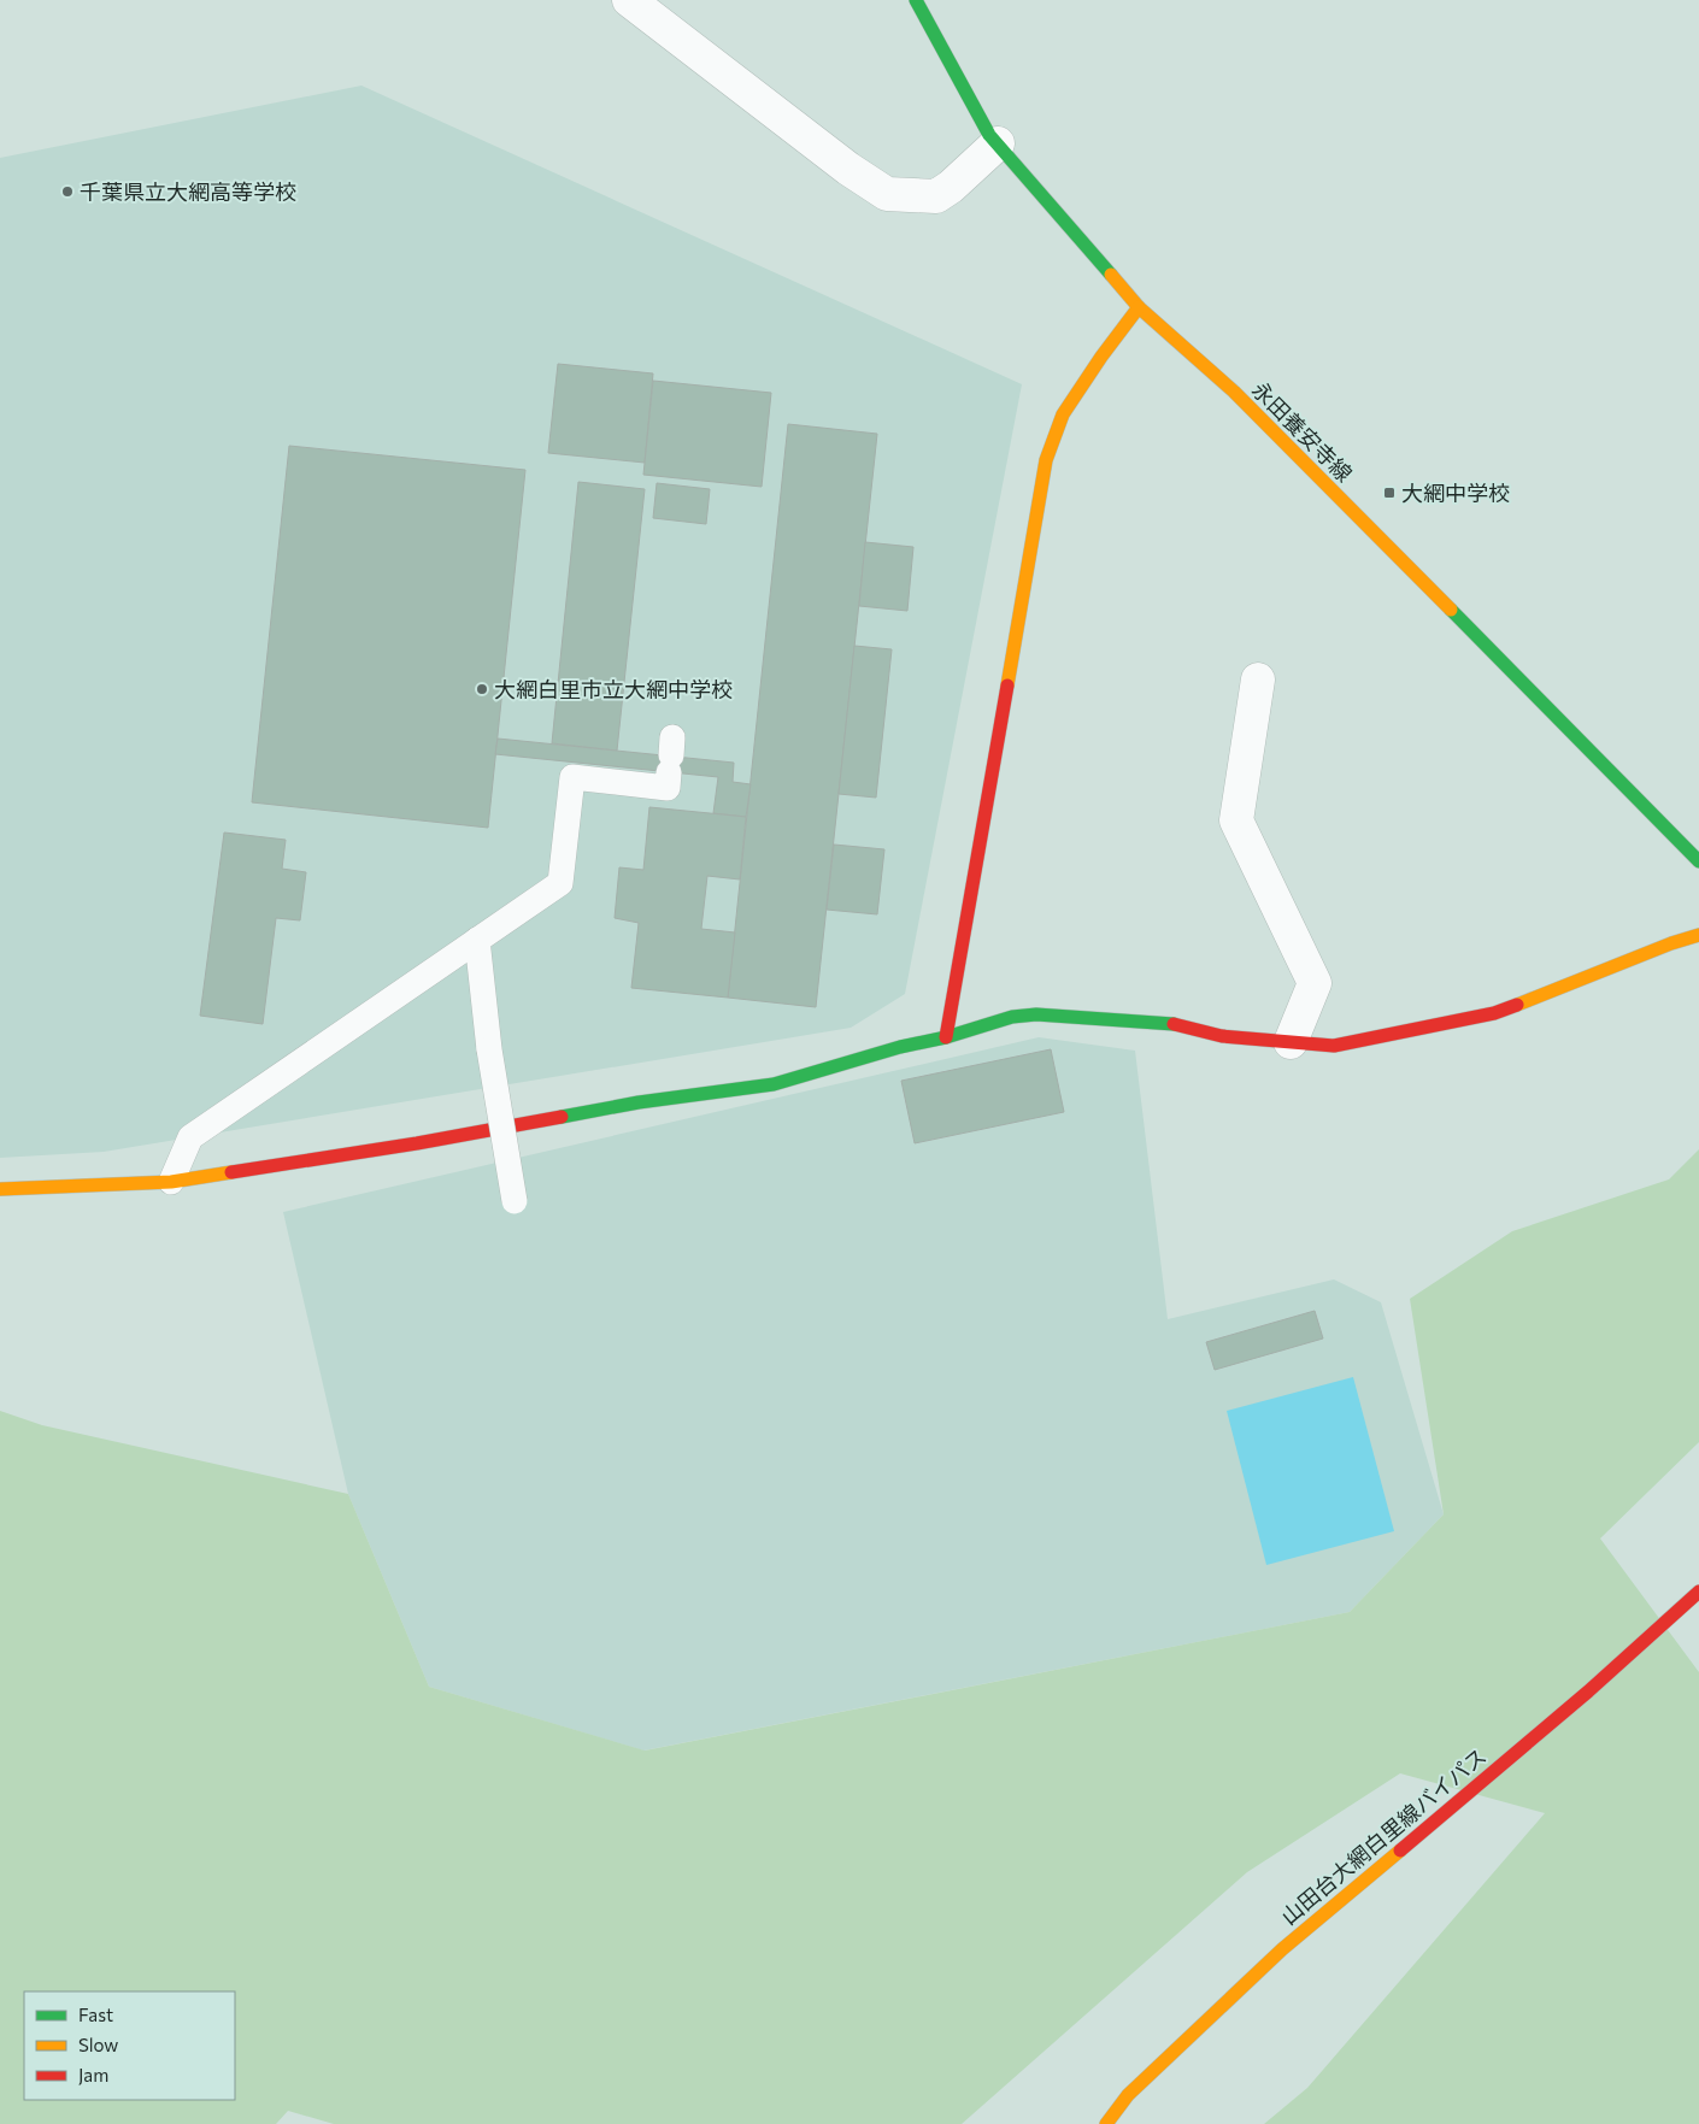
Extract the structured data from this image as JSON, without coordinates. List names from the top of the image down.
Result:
{
  "streets": {
    "street": ["永田養安寺線", "山田台大網白里線バイパス"]
  },
  "places": {
    "other": ["千葉県立大網高等学校", "大網白里市立大網中学校"],
    "transit": ["大網中学校"]
  },
  "legend": ["Fast", "Slow", "Jam"]
}
